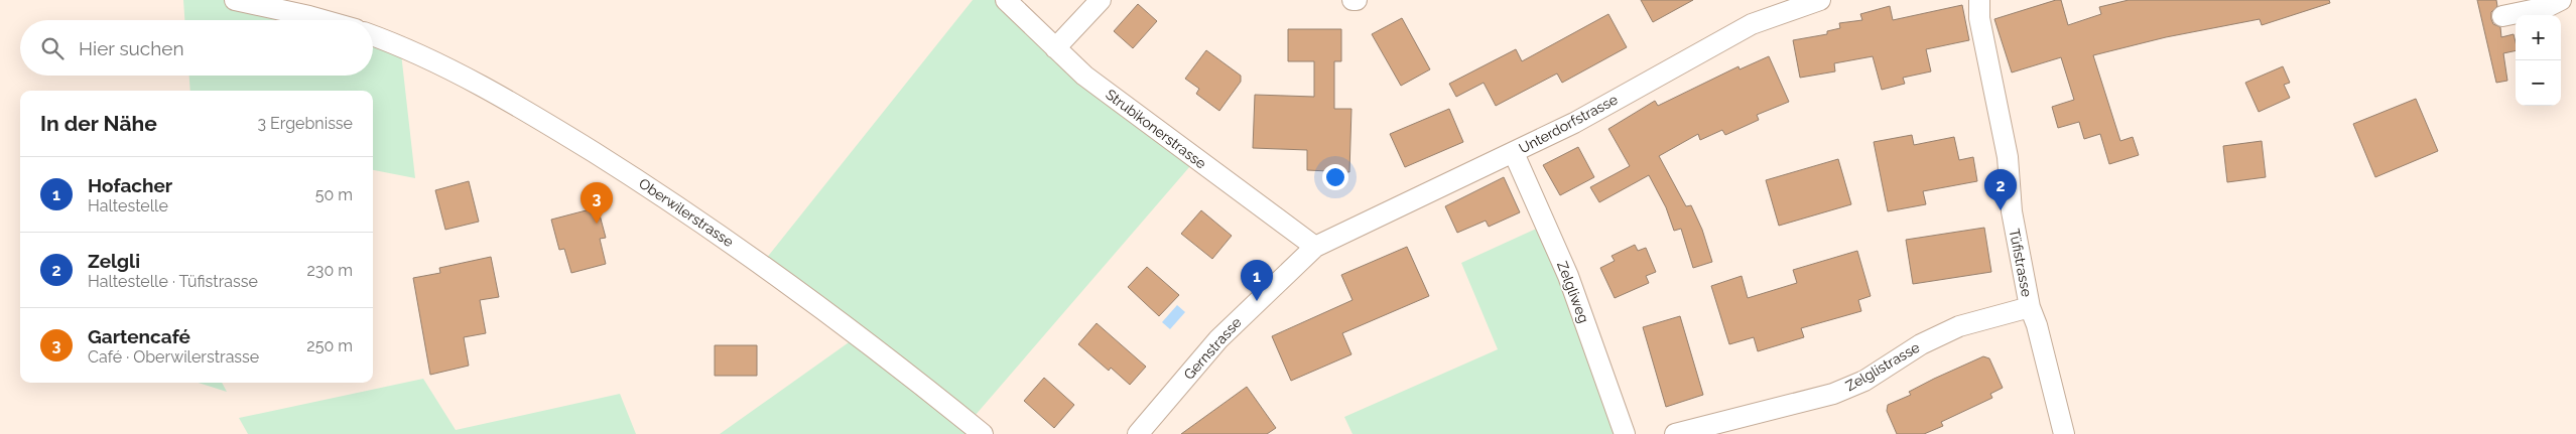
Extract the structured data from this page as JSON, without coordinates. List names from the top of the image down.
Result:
{
  "streets": {
    "street": [
      "Unterdorfstrasse",
      "Strubikonerstrasse",
      "Oberwilerstrasse",
      "Tüfistrasse",
      "Zelgliweg",
      "Gernstrasse",
      "Zelglistrasse"
    ]
  },
  "crossings": [
    ["Unterdorfstrasse", "Strubikonerstrasse"],
    ["Unterdorfstrasse", "Zelgliweg"],
    ["Unterdorfstrasse", "Gernstrasse"],
    ["Strubikonerstrasse", "Gernstrasse"],
    ["Tüfistrasse", "Zelglistrasse"]
  ],
  "page": {
    "map_buttons": ["+", "−"],
    "search": "Hier suchen",
    "heading": ["In der Nähe", "3 Ergebnisse"],
    "list": [
      {
        "mark": "1",
        "name": "Hofacher",
        "note": "Haltestelle",
        "value": "50 m"
      },
      {
        "mark": "2",
        "name": "Zelgli",
        "note": "Haltestelle · Tüfistrasse",
        "value": "230 m"
      },
      {
        "mark": "3",
        "name": "Gartencafé",
        "note": "Café · Oberwilerstrasse",
        "value": "250 m"
      }
    ],
    "pins": ["2", "3", "1"]
  }
}
